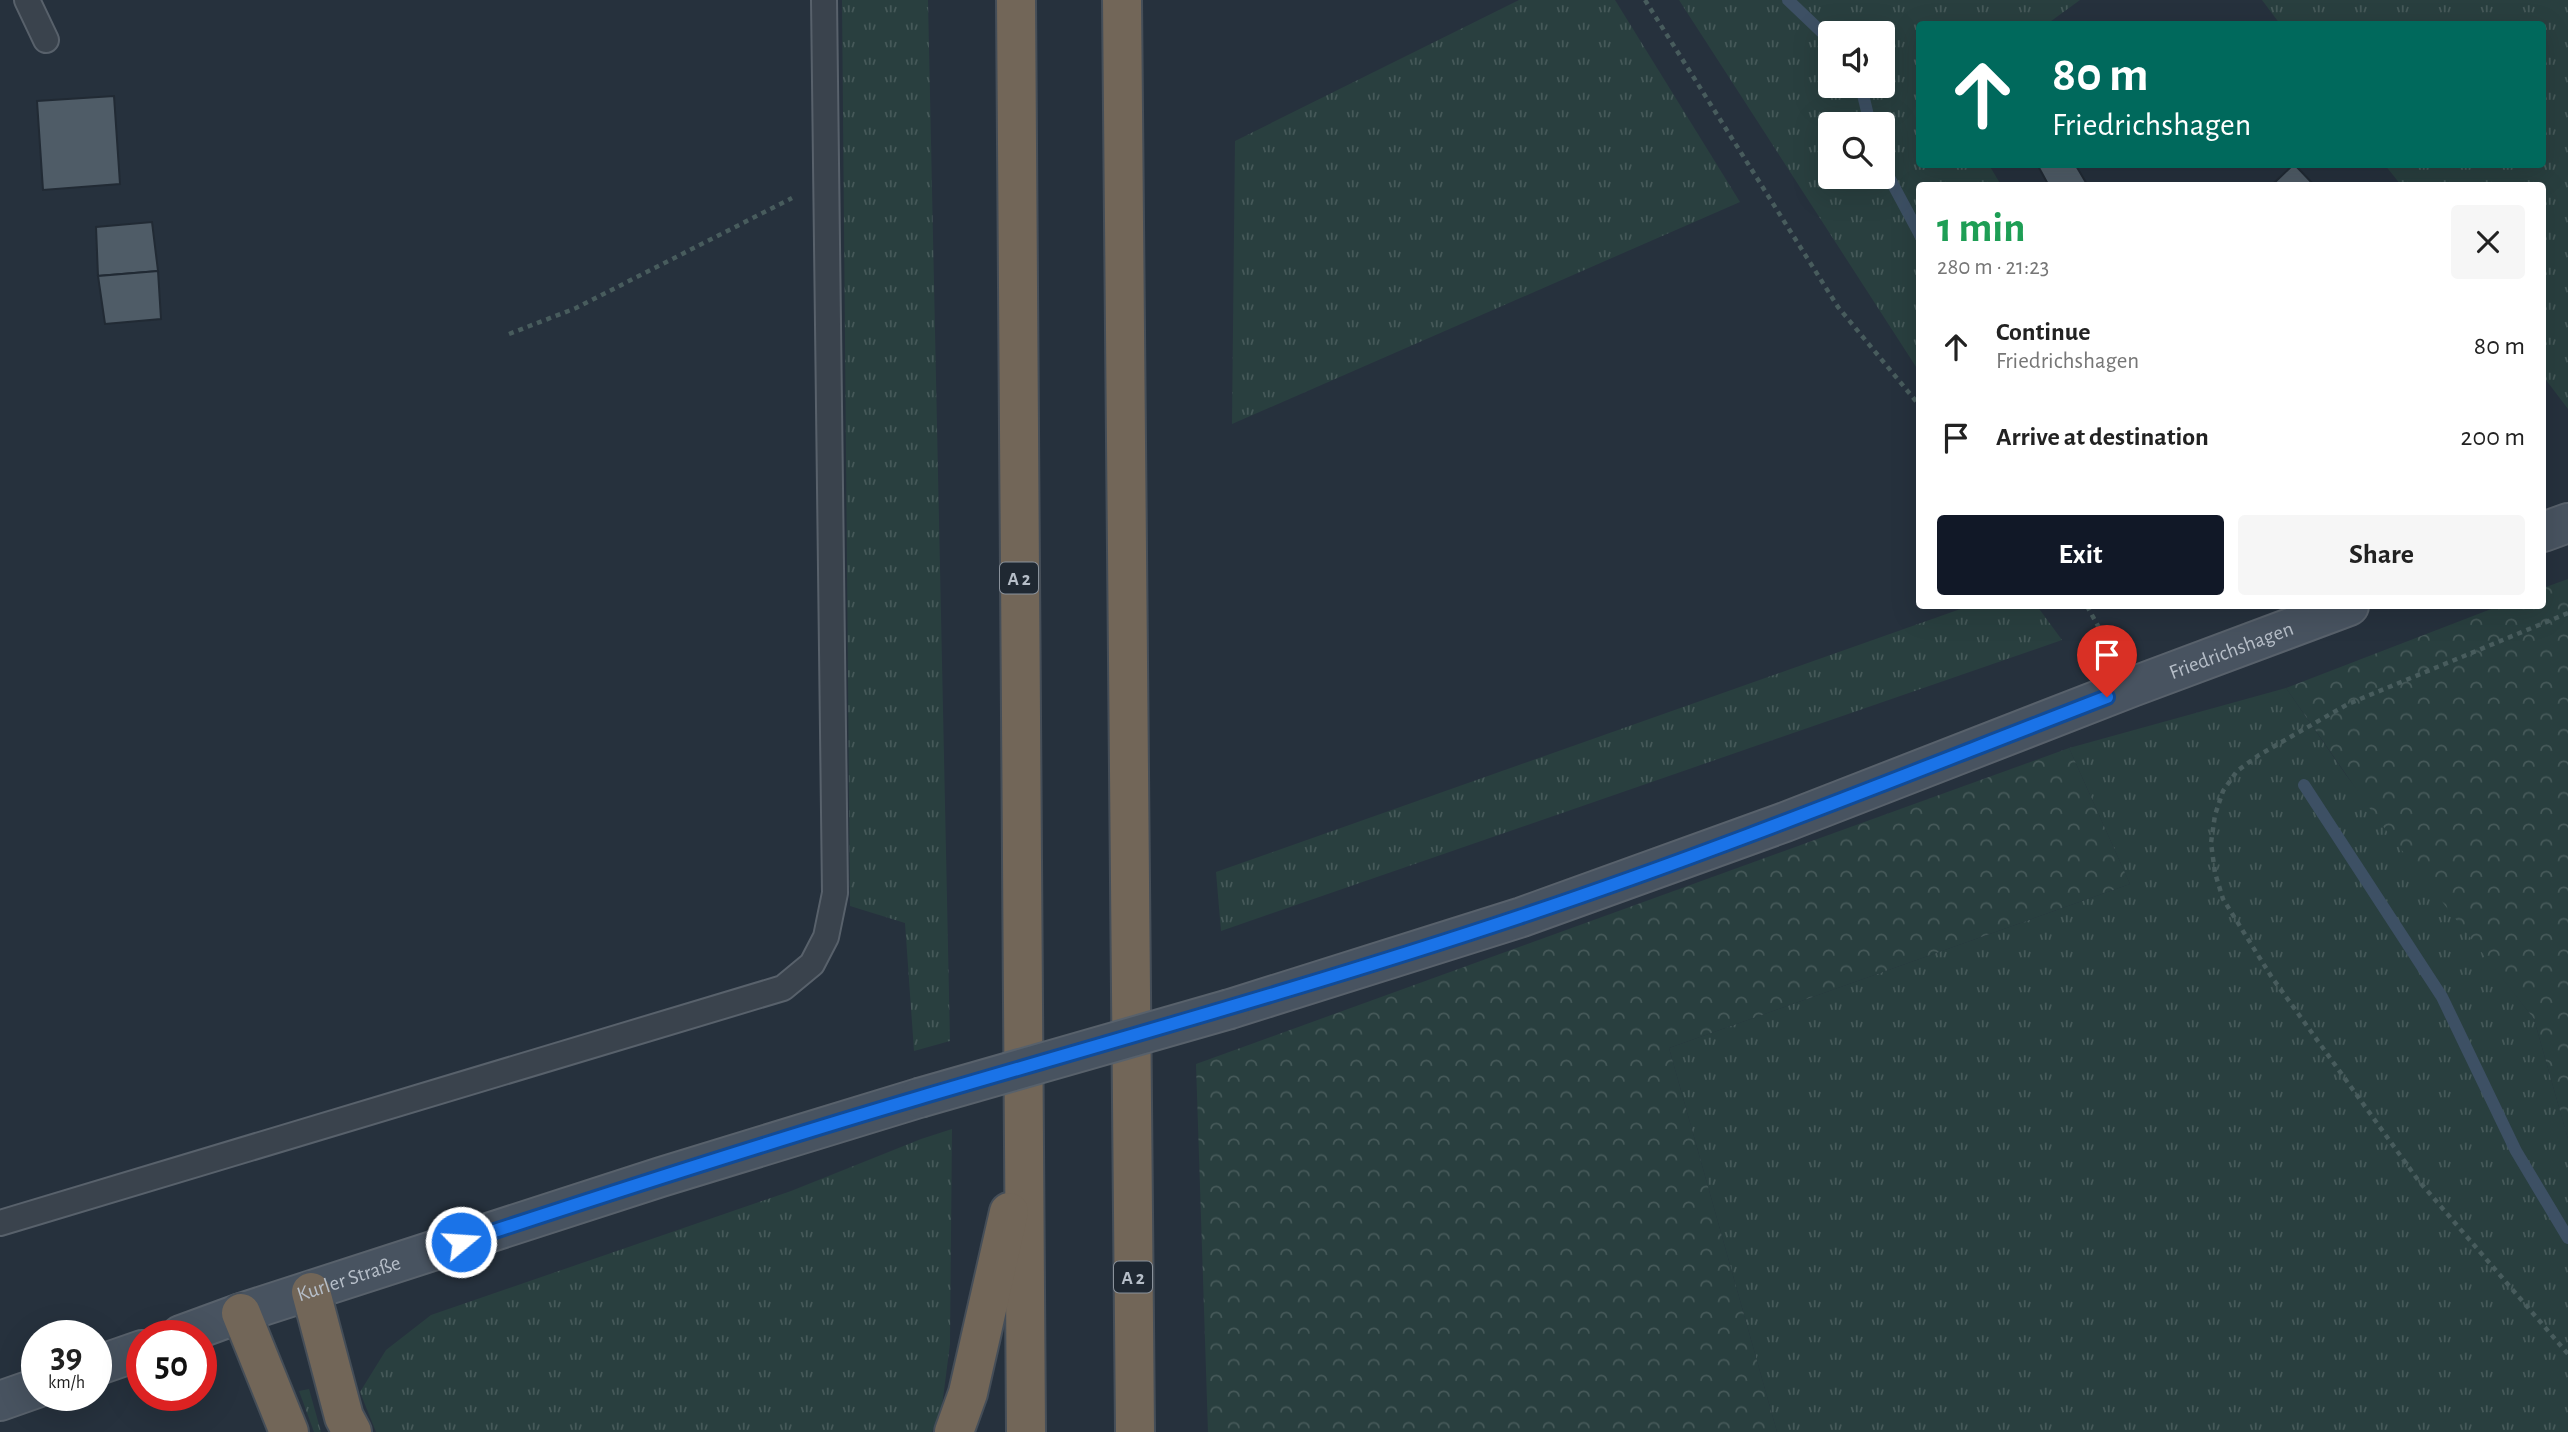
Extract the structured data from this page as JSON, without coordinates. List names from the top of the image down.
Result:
{
  "streets": {
    "highway": ["A 2"],
    "main road": ["Friedrichshagen", "Kurler Straße"]
  },
  "crossings": [
    ["Friedrichshagen", "Kurler Straße"]
  ],
  "page": {
    "turn": ["80 m", "Friedrichshagen"],
    "heading": ["1 min", "280 m · 21:23"],
    "list": [
      {
        "name": "Continue",
        "note": "Friedrichshagen",
        "value": "80 m"
      },
      {
        "name": "Arrive at destination",
        "value": "200 m"
      }
    ],
    "buttons": ["Exit", "Share"],
    "speed": "39 km/h",
    "limit": "50"
  }
}
